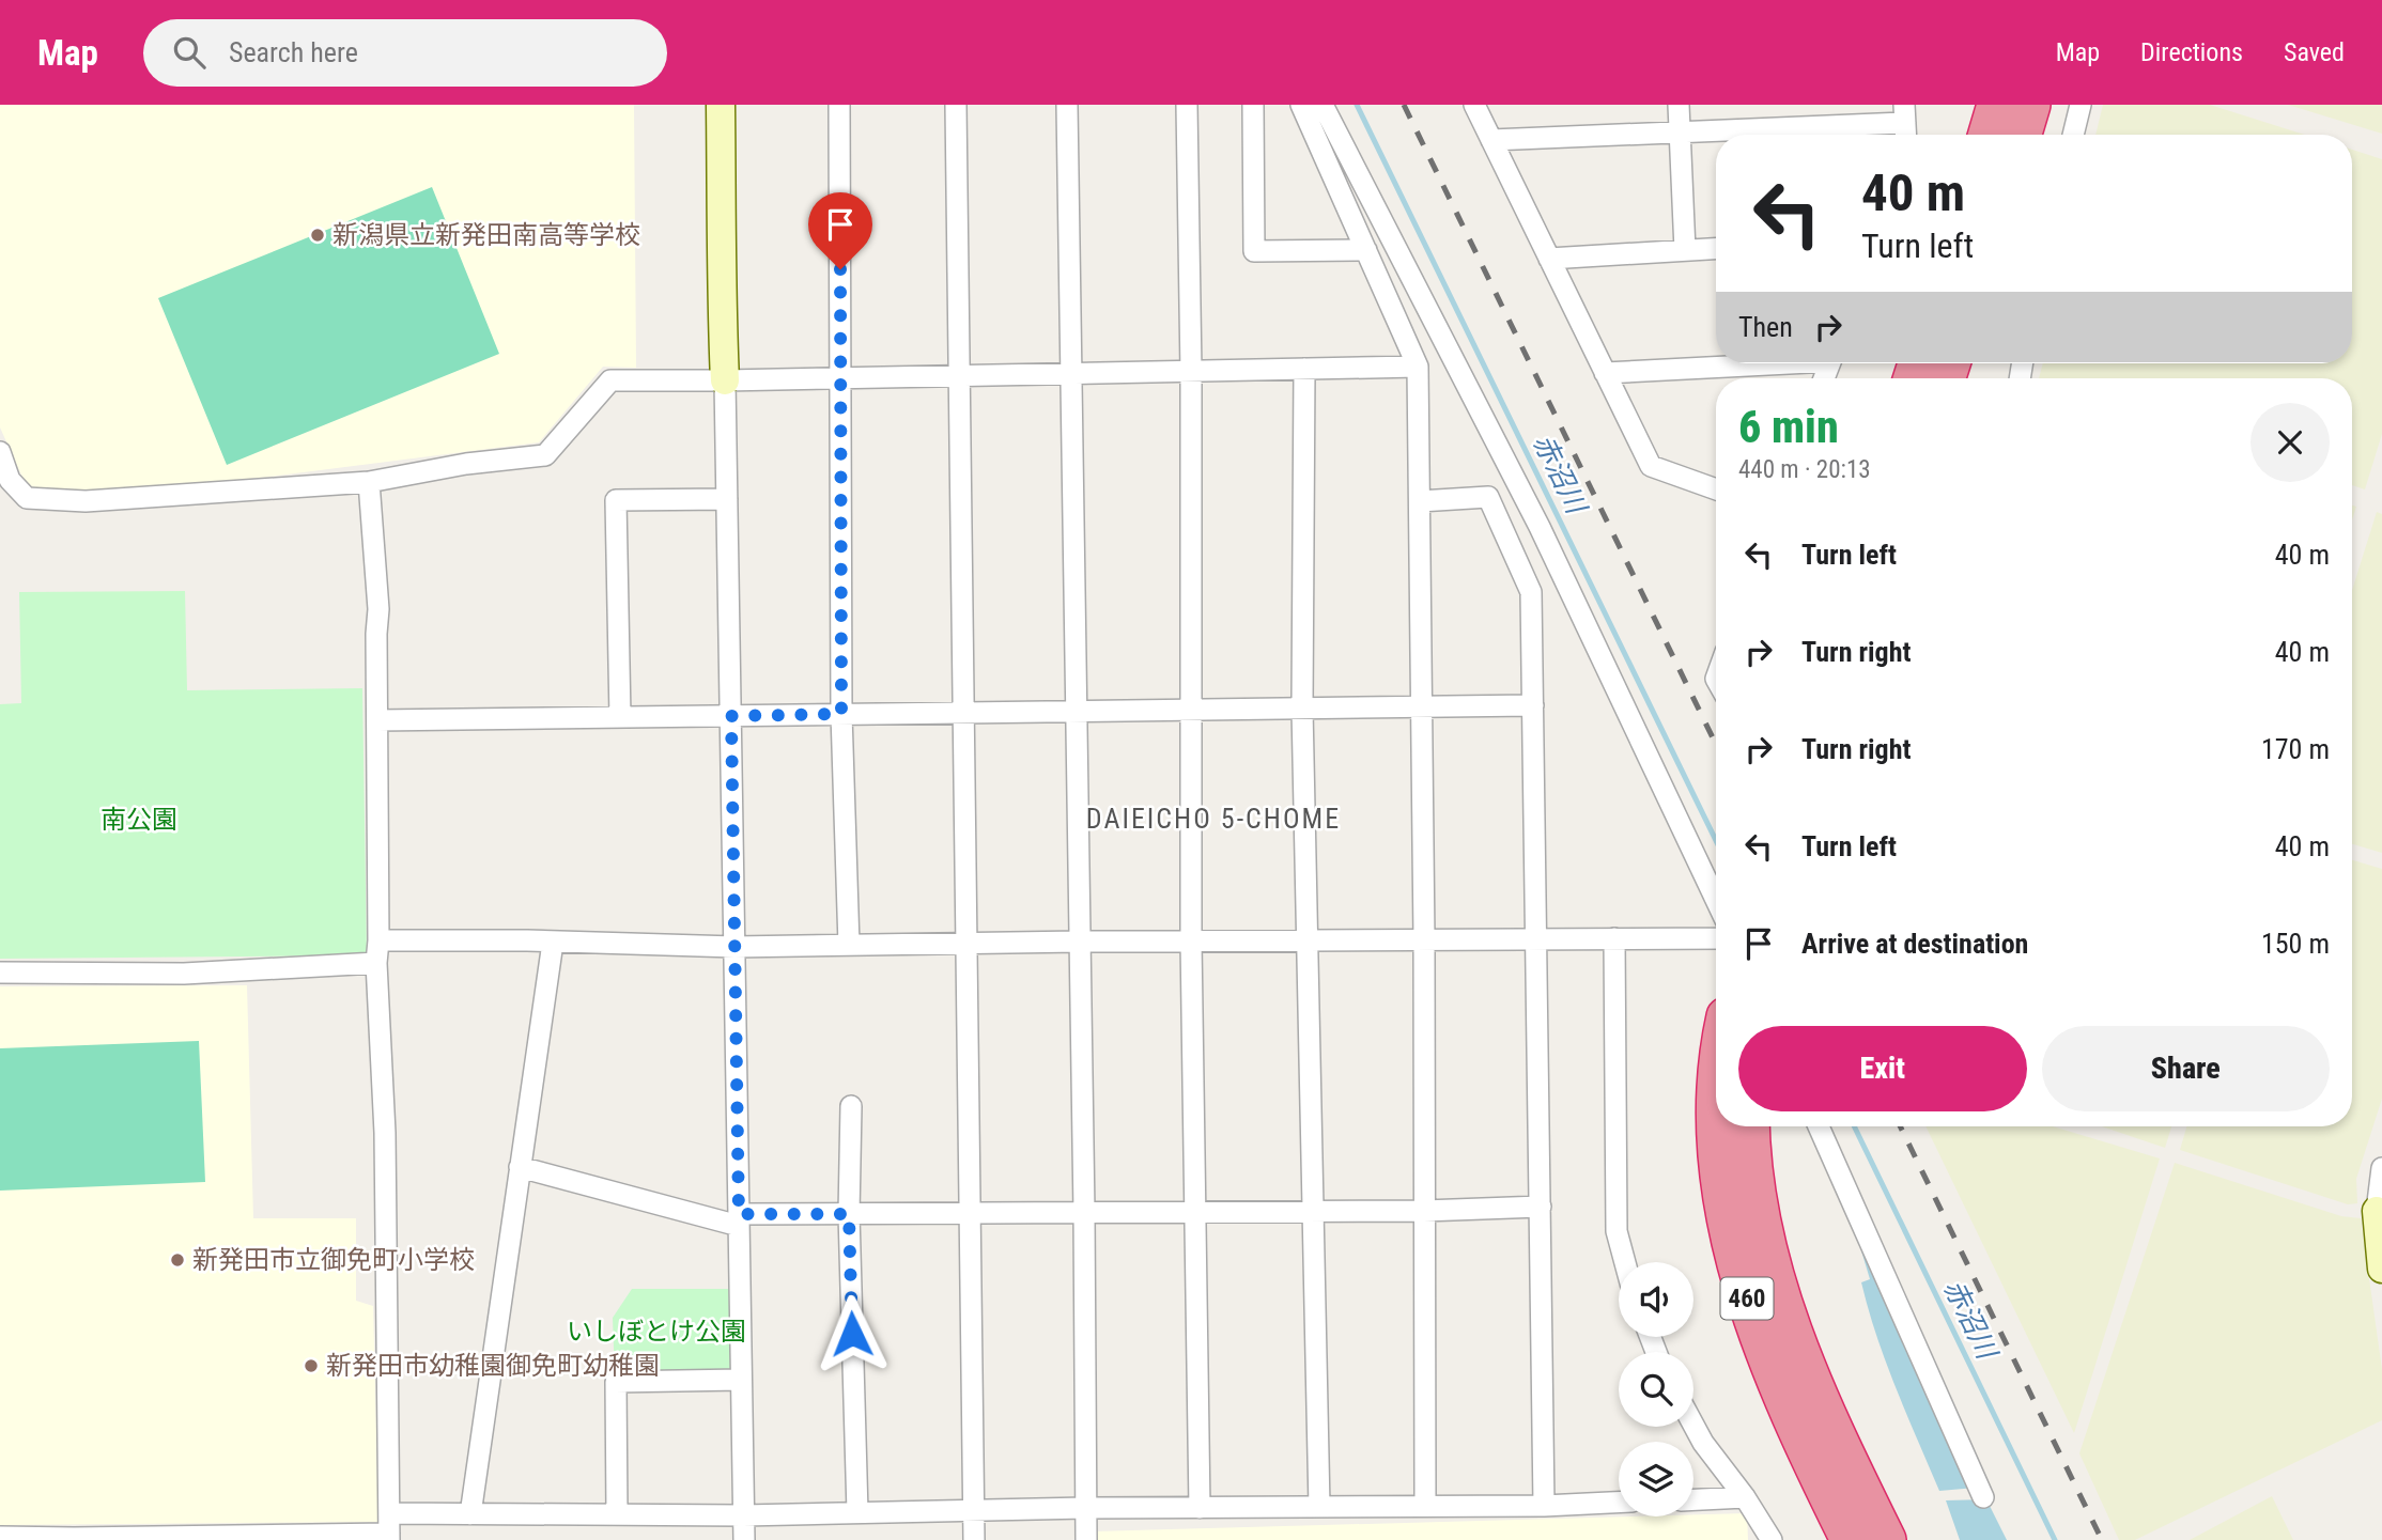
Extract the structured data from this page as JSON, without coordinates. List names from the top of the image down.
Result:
{
  "streets": {
    "highway": ["460"]
  },
  "districts": ["DAIEICHO 5-CHOME"],
  "water": ["赤沼川"],
  "parks": ["南公園", "いしぼとけ公園"],
  "places": ["新潟県立新発田南高等学校", "新発田市立御免町小学校", "新発田市幼稚園御免町幼稚園"],
  "page": {
    "header": "Map",
    "search": "Search here",
    "nav": ["Map", "Directions", "Saved"],
    "turn": ["40 m", "Turn left"],
    "then": "Then",
    "heading": ["6 min", "440 m · 20:13"],
    "list": [
      {
        "name": "Turn left",
        "value": "40 m"
      },
      {
        "name": "Turn right",
        "value": "40 m"
      },
      {
        "name": "Turn right",
        "value": "170 m"
      },
      {
        "name": "Turn left",
        "value": "40 m"
      },
      {
        "name": "Arrive at destination",
        "value": "150 m"
      }
    ],
    "buttons": ["Exit", "Share"]
  }
}
